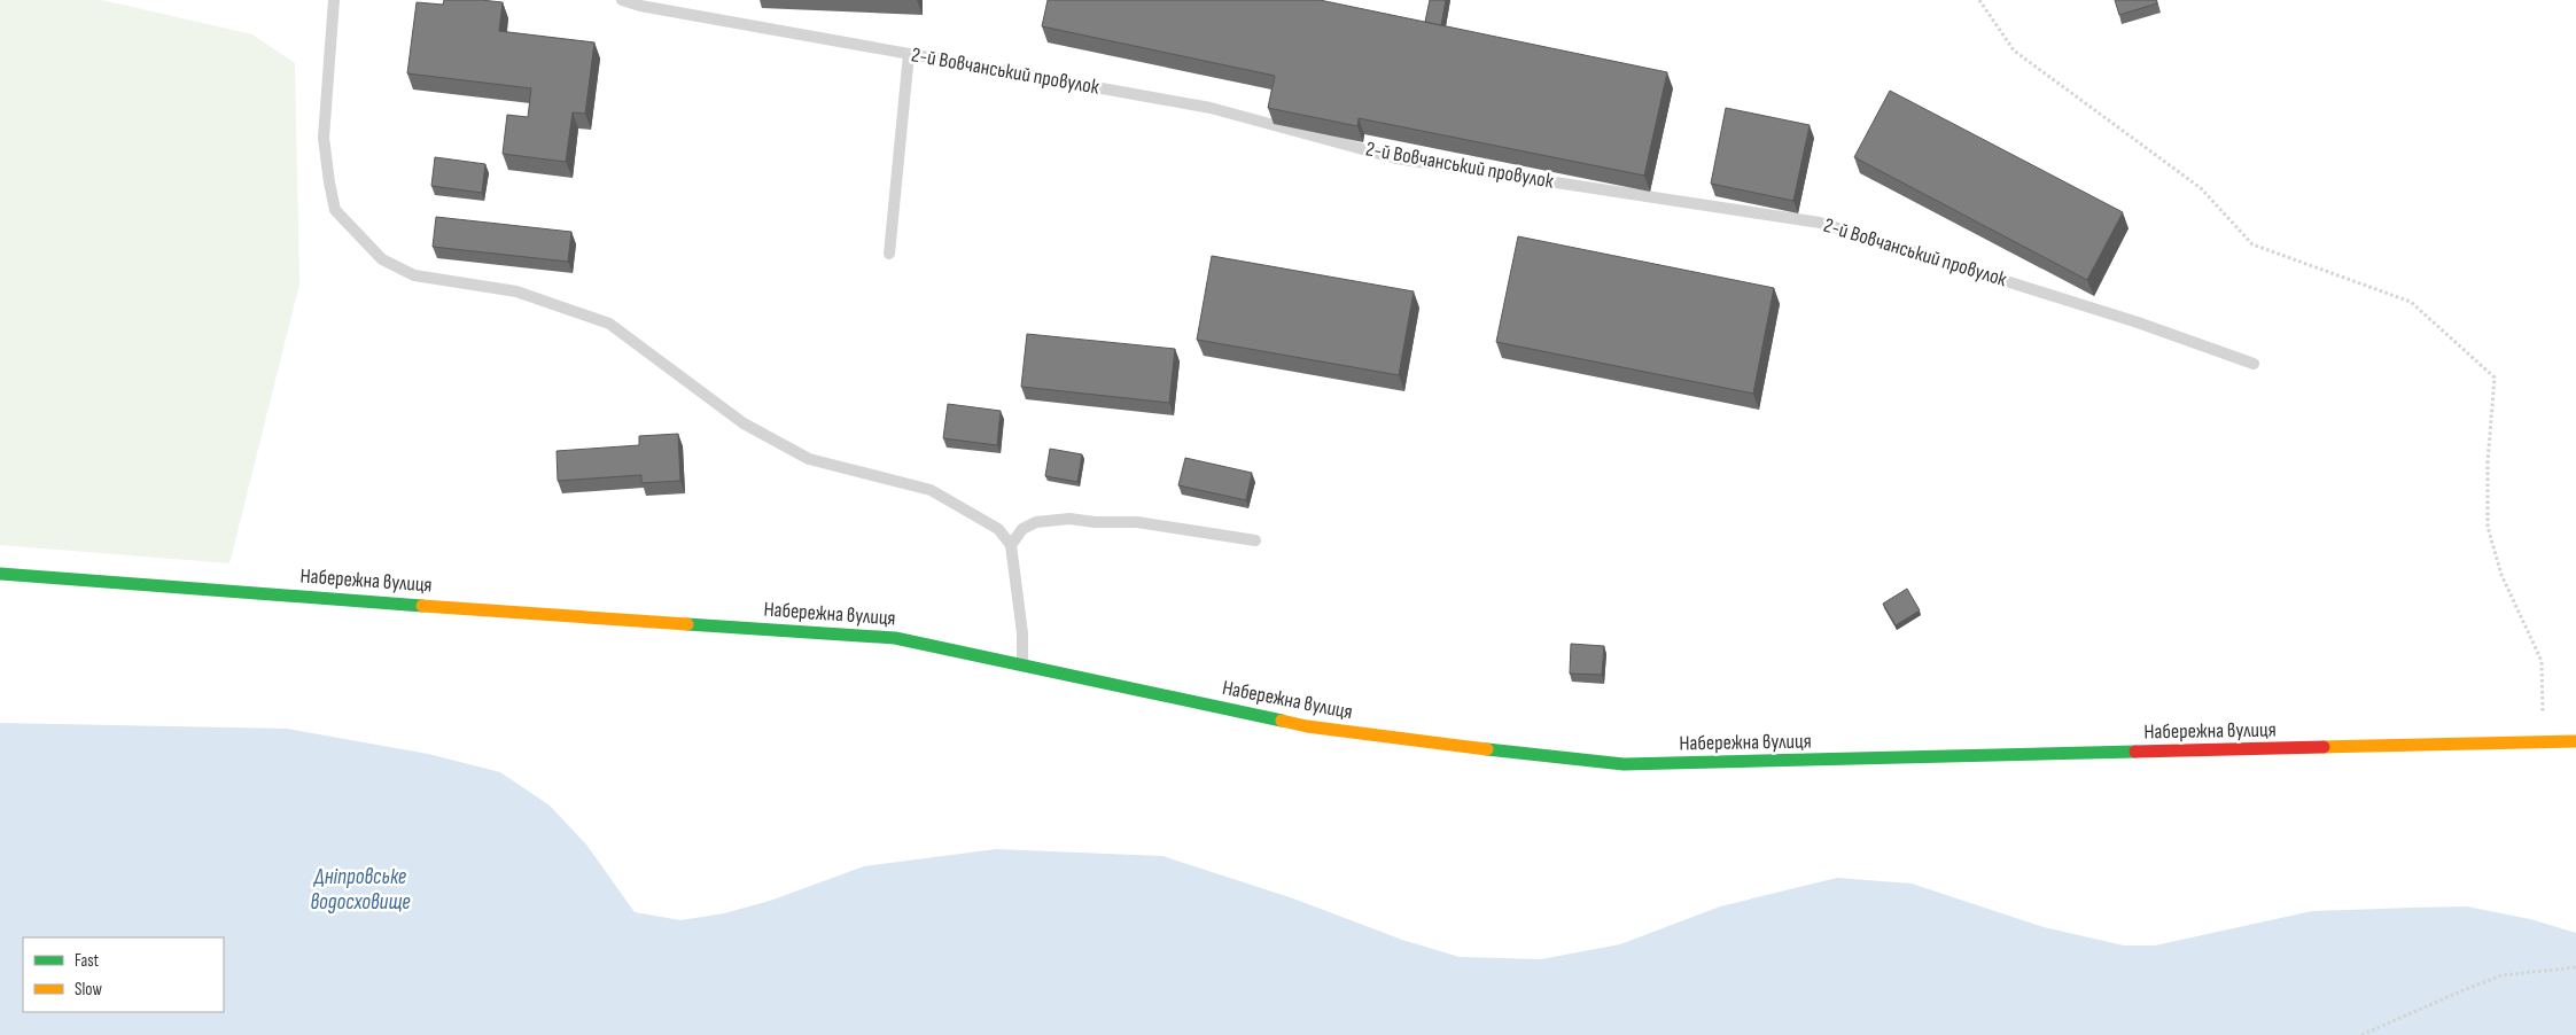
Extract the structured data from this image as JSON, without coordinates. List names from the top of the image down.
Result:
{
  "streets": {
    "street": ["Набережна вулиця"],
    "lane": ["2-й Вовчанський провулок"]
  },
  "water": ["Дніпровське водосховище"],
  "legend": ["Fast", "Slow"]
}
